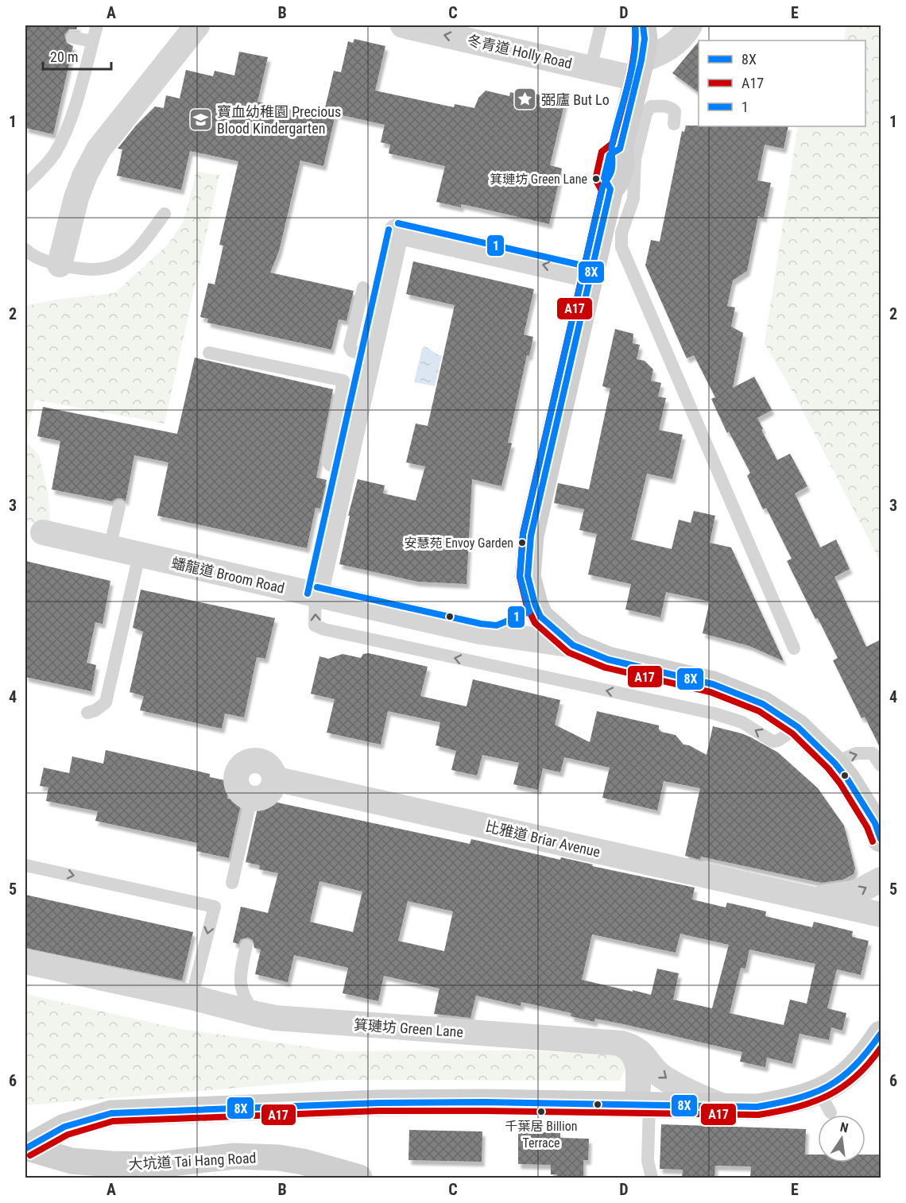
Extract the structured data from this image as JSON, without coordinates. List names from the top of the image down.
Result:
{
  "streets": {
    "street": [
      "冬青道 Holly Road",
      "蟠龍道 Broom Road",
      "比雅道 Briar Avenue",
      "箕璉坊 Green Lane",
      "大坑道 Tai Hang Road"
    ]
  },
  "one_way": ["冬青道 Holly Road"],
  "places": {
    "place": ["弼廬 But Lo"],
    "school or university": ["寶血幼稚園 Precious Blood Kindergarten"],
    "other": ["箕璉坊 Green Lane", "安慧苑 Envoy Garden", "千葉居 Billion Terrace"]
  },
  "lines": ["transit line 8X", "transit line A17", "transit line 1"],
  "legend": ["8X", "A17", "1"],
  "scale_bar": "20 m",
  "north": "top",
  "grid": {
    "columns": [
      "A",
      "B",
      "C",
      "D",
      "E"
    ],
    "rows": [
      "1",
      "2",
      "3",
      "4",
      "5",
      "6"
    ]
  }
}
